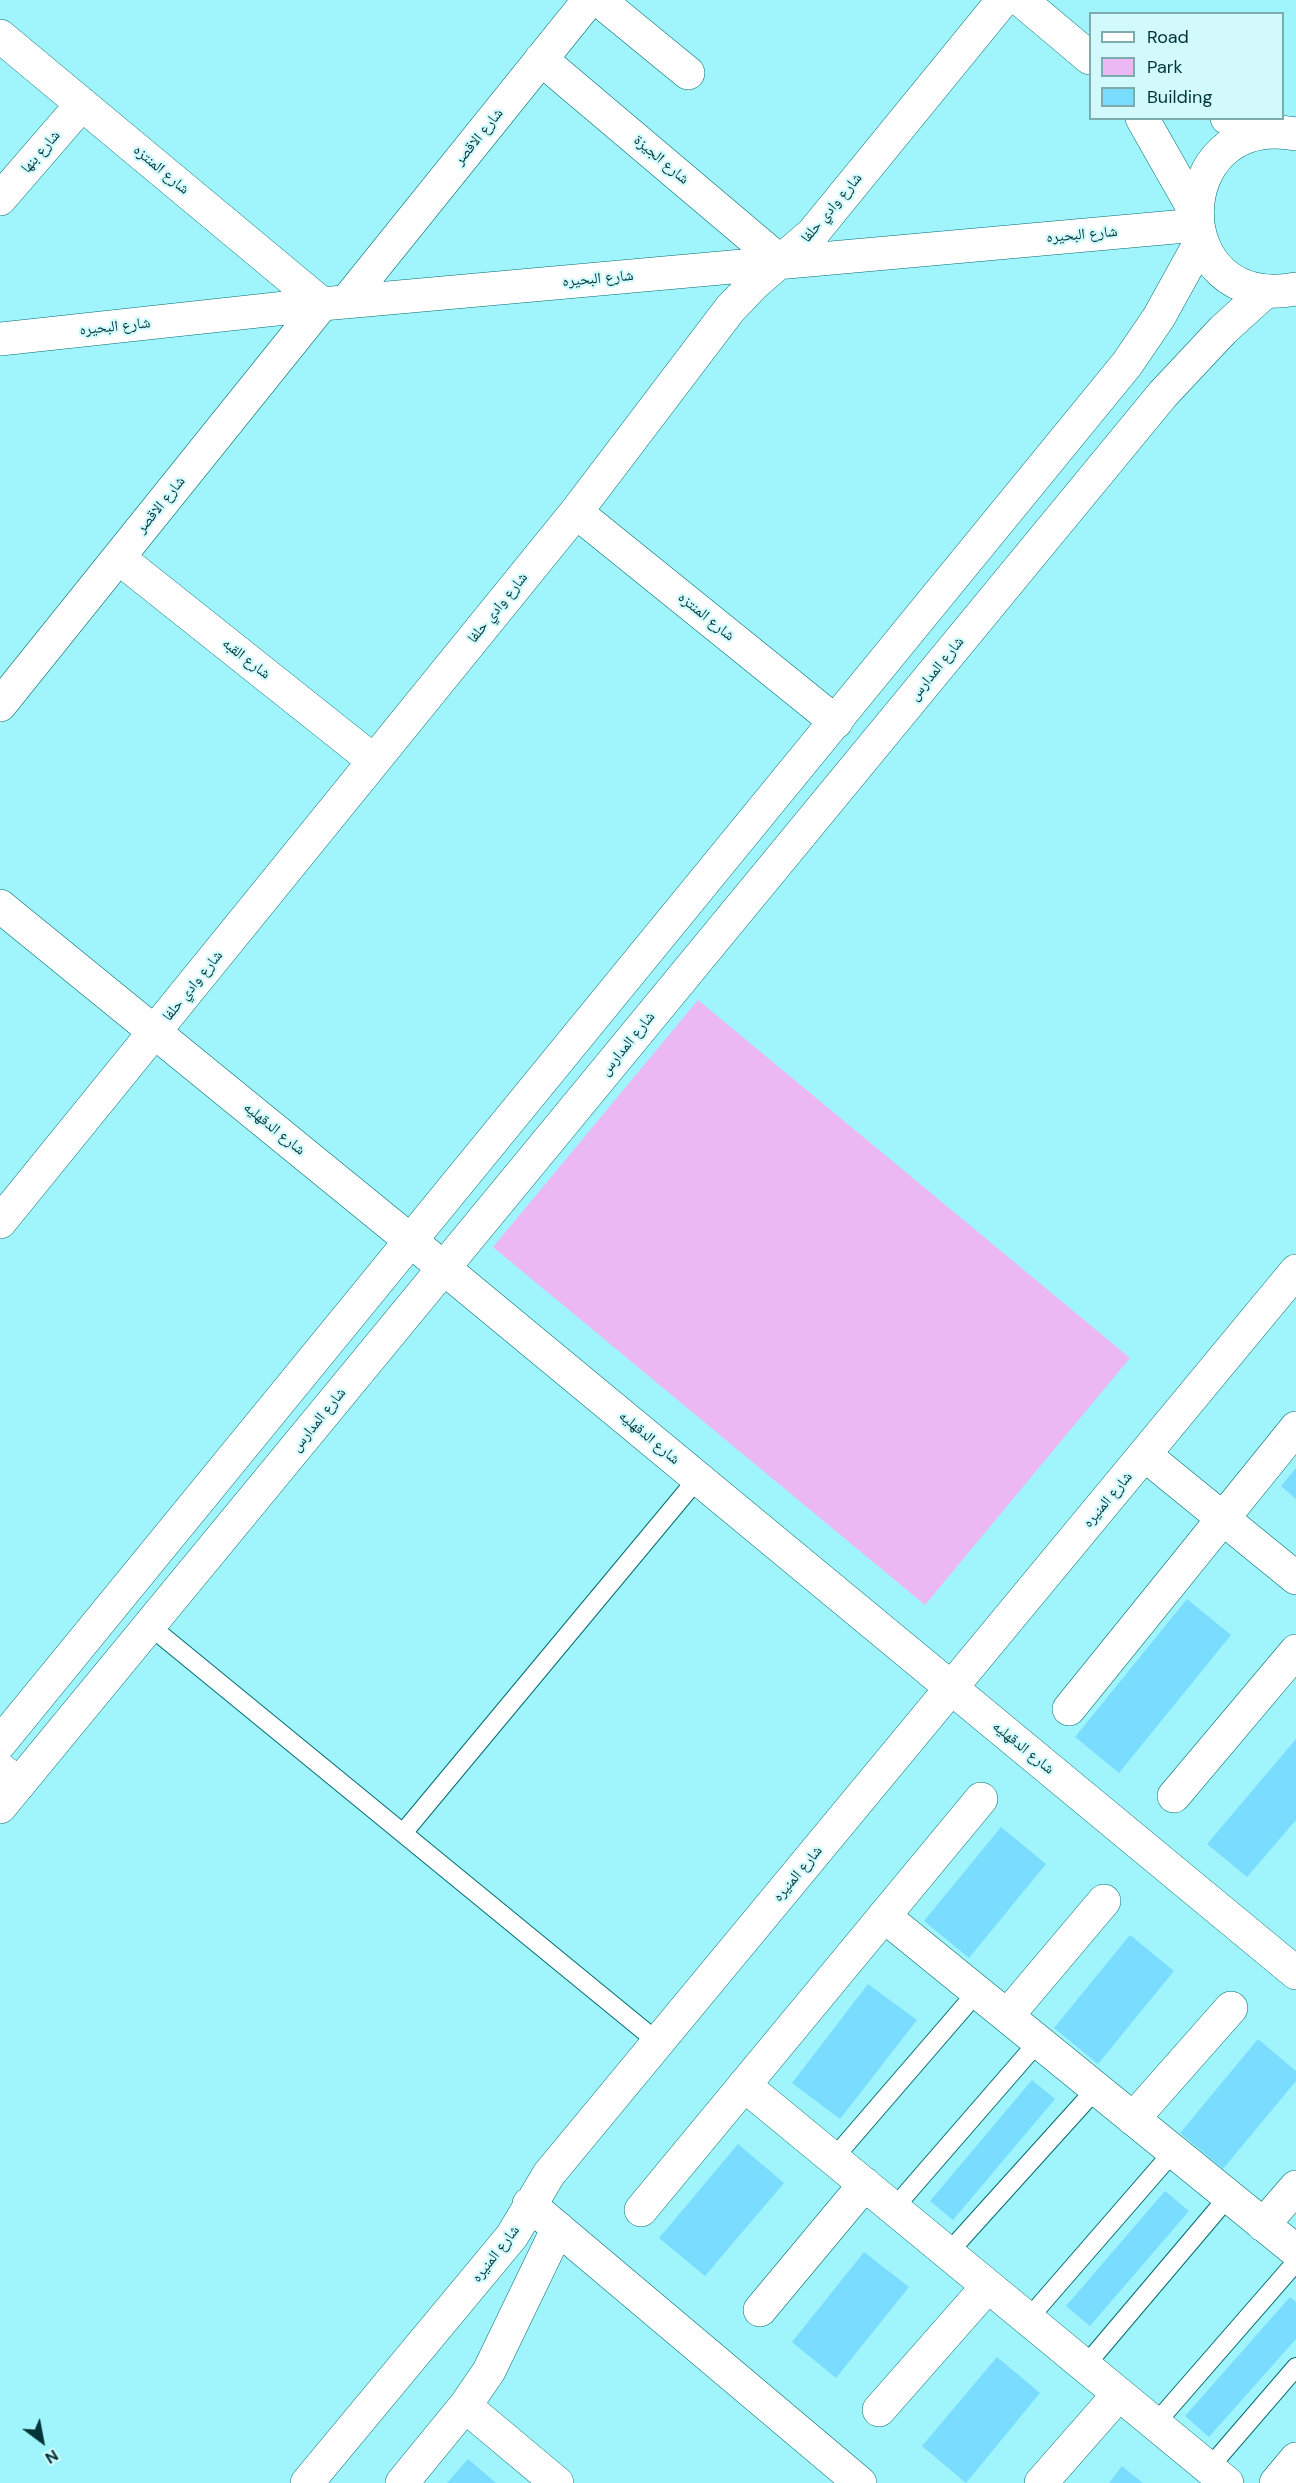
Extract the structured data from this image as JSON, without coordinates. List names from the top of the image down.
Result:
{
  "streets": {
    "street": [
      "شارع الاقصر",
      "شارع بنها",
      "شارع الجيزة",
      "شارع المنتزه",
      "شارع وادي حلفا",
      "شارع البحيره",
      "شارع القبه",
      "شارع المدارس",
      "شارع الدقهليه",
      "شارع المنيره"
    ]
  },
  "crossings": [
    ["شارع الاقصر", "شارع الجيزة"],
    ["شارع الاقصر", "شارع المنتزه"],
    ["شارع الاقصر", "شارع البحيره"],
    ["شارع الاقصر", "شارع القبه"],
    ["شارع بنها", "شارع المنتزه"],
    ["شارع الجيزة", "شارع وادي حلفا"],
    ["شارع الجيزة", "شارع البحيره"],
    ["شارع المنتزه", "شارع وادي حلفا"],
    ["شارع المنتزه", "شارع البحيره"],
    ["شارع وادي حلفا", "شارع البحيره"],
    ["شارع وادي حلفا", "شارع القبه"],
    ["شارع وادي حلفا", "شارع الدقهليه"],
    ["شارع المدارس", "شارع الدقهليه"],
    ["شارع الدقهليه", "شارع المنيره"]
  ],
  "legend": ["Road", "Park", "Building"],
  "north": "bottom right"
}
